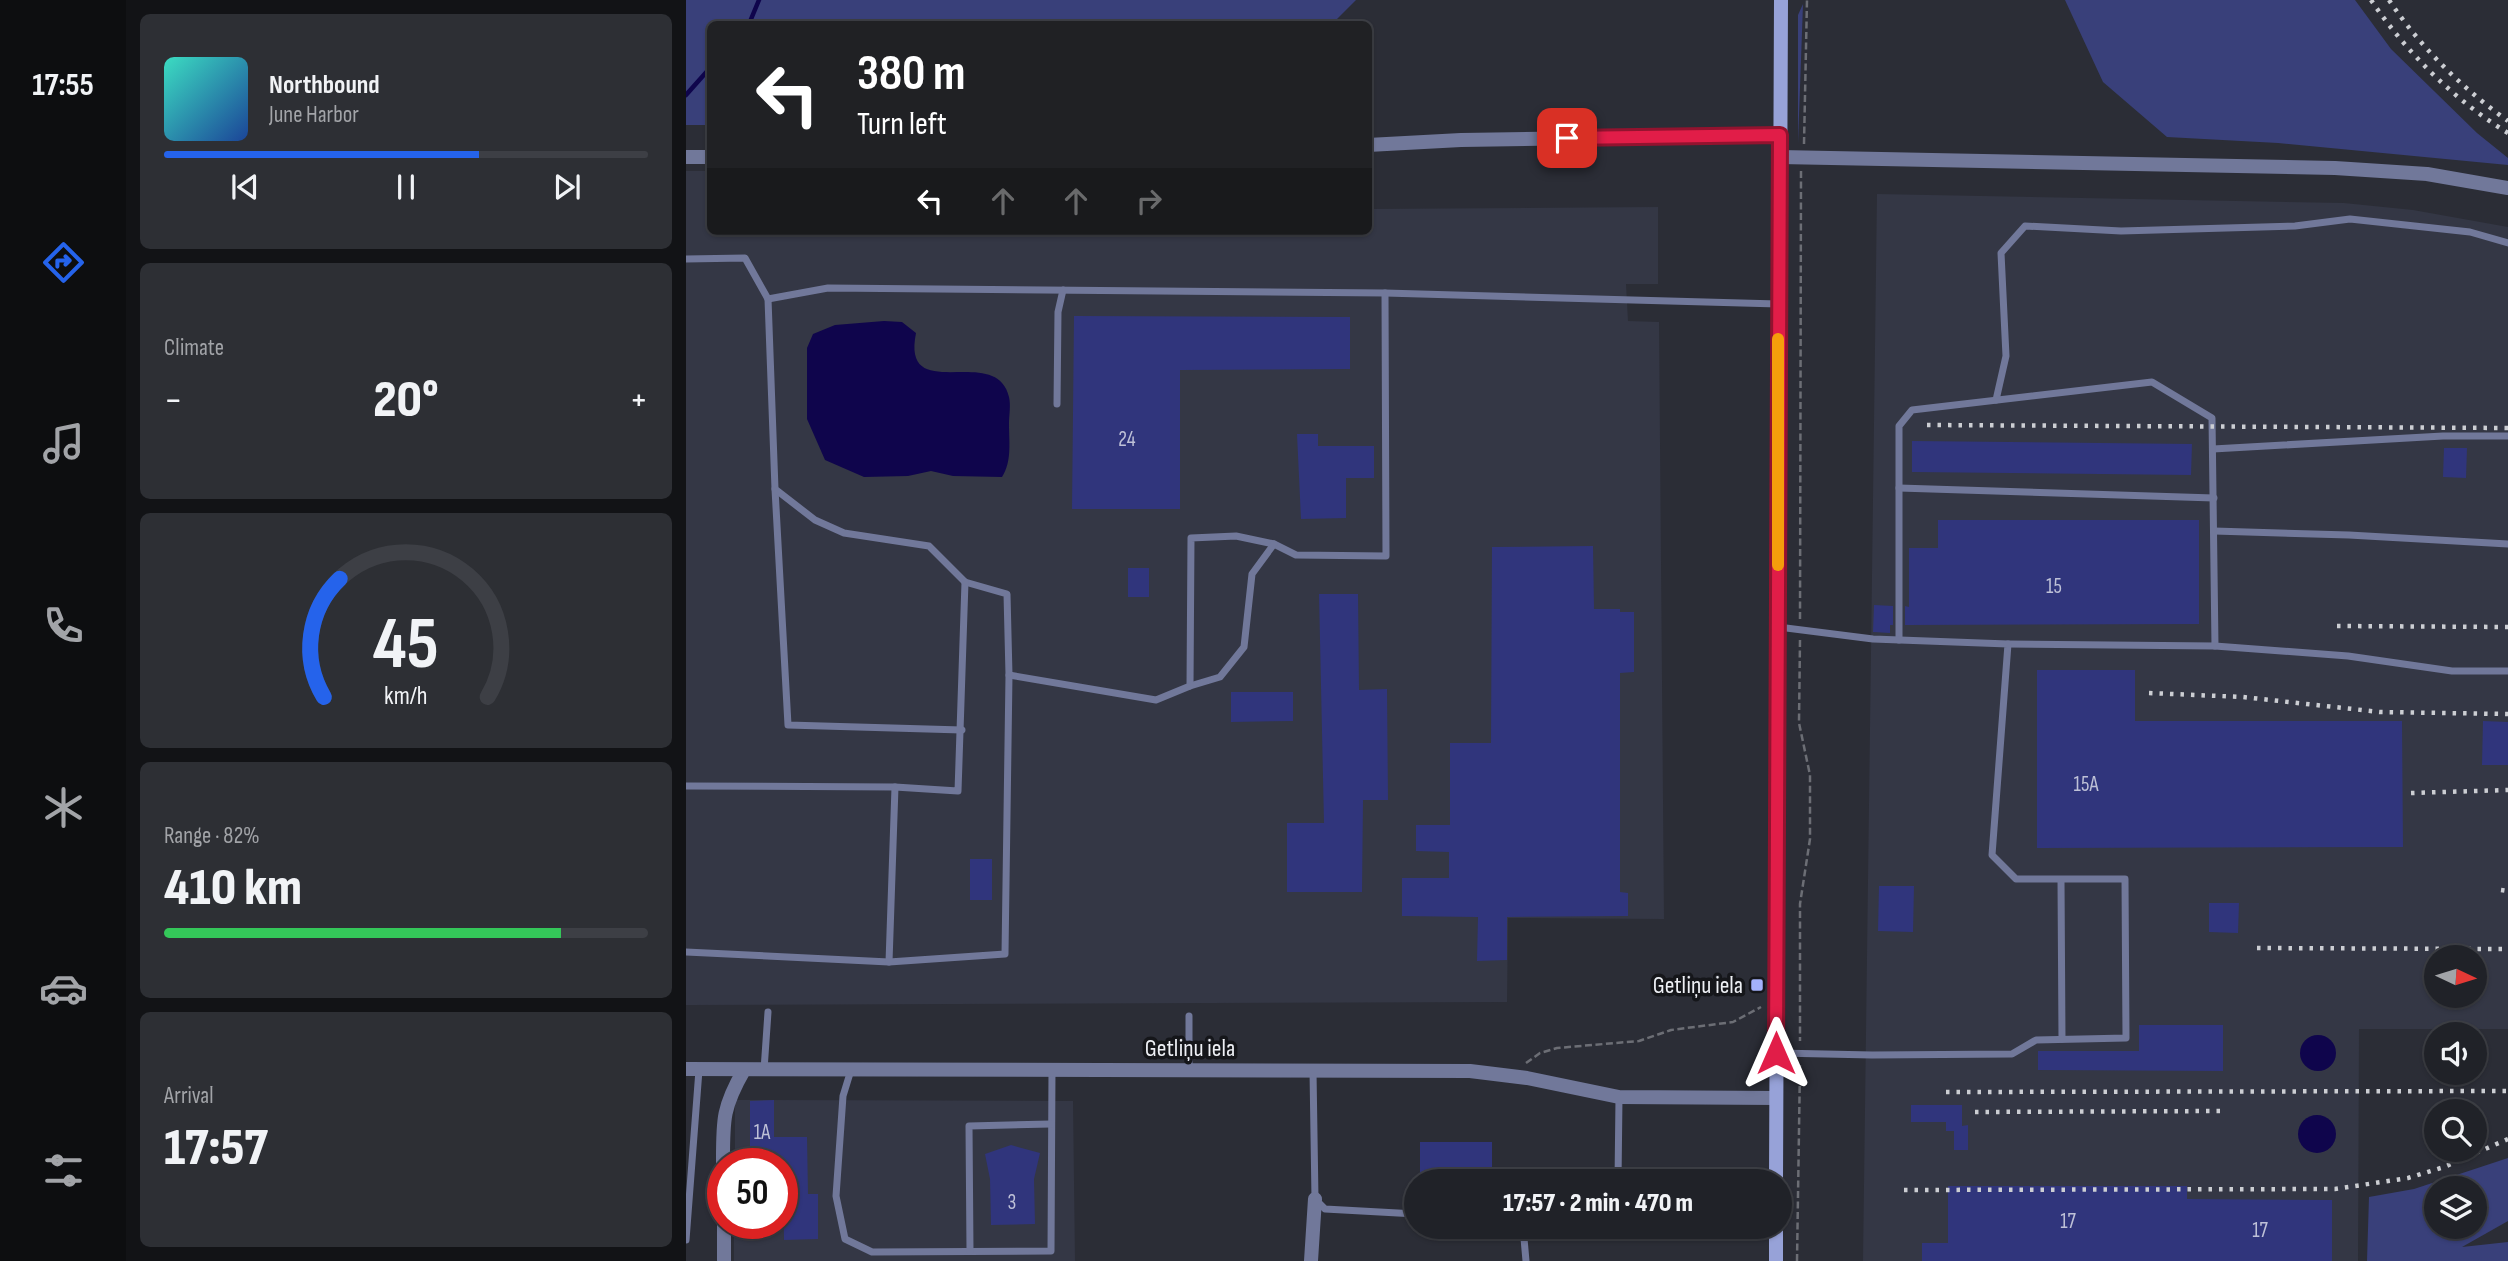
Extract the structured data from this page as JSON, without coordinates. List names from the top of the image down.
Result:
{
  "streets": {
    "street": ["Getliņu iela"]
  },
  "places": {
    "transit": ["Getliņu iela"]
  },
  "house_numbers": [
    "24",
    "15",
    "15A",
    "1A",
    "3",
    "17",
    "17"
  ],
  "north": "right",
  "page": {
    "tabs": "17:55",
    "turn": ["380 m", "Turn left"],
    "song": ["Northbound", "June Harbor"],
    "tile": [
      "Climate",
      ["Range · 82%", "410 km"],
      ["Arrival", "17:57"]
    ],
    "heat": ["−", "20°", "+"],
    "limit": "50",
    "trip": "17:57 · 2 min · 470 m",
    "gauge": ["45", "km/h"]
  }
}
